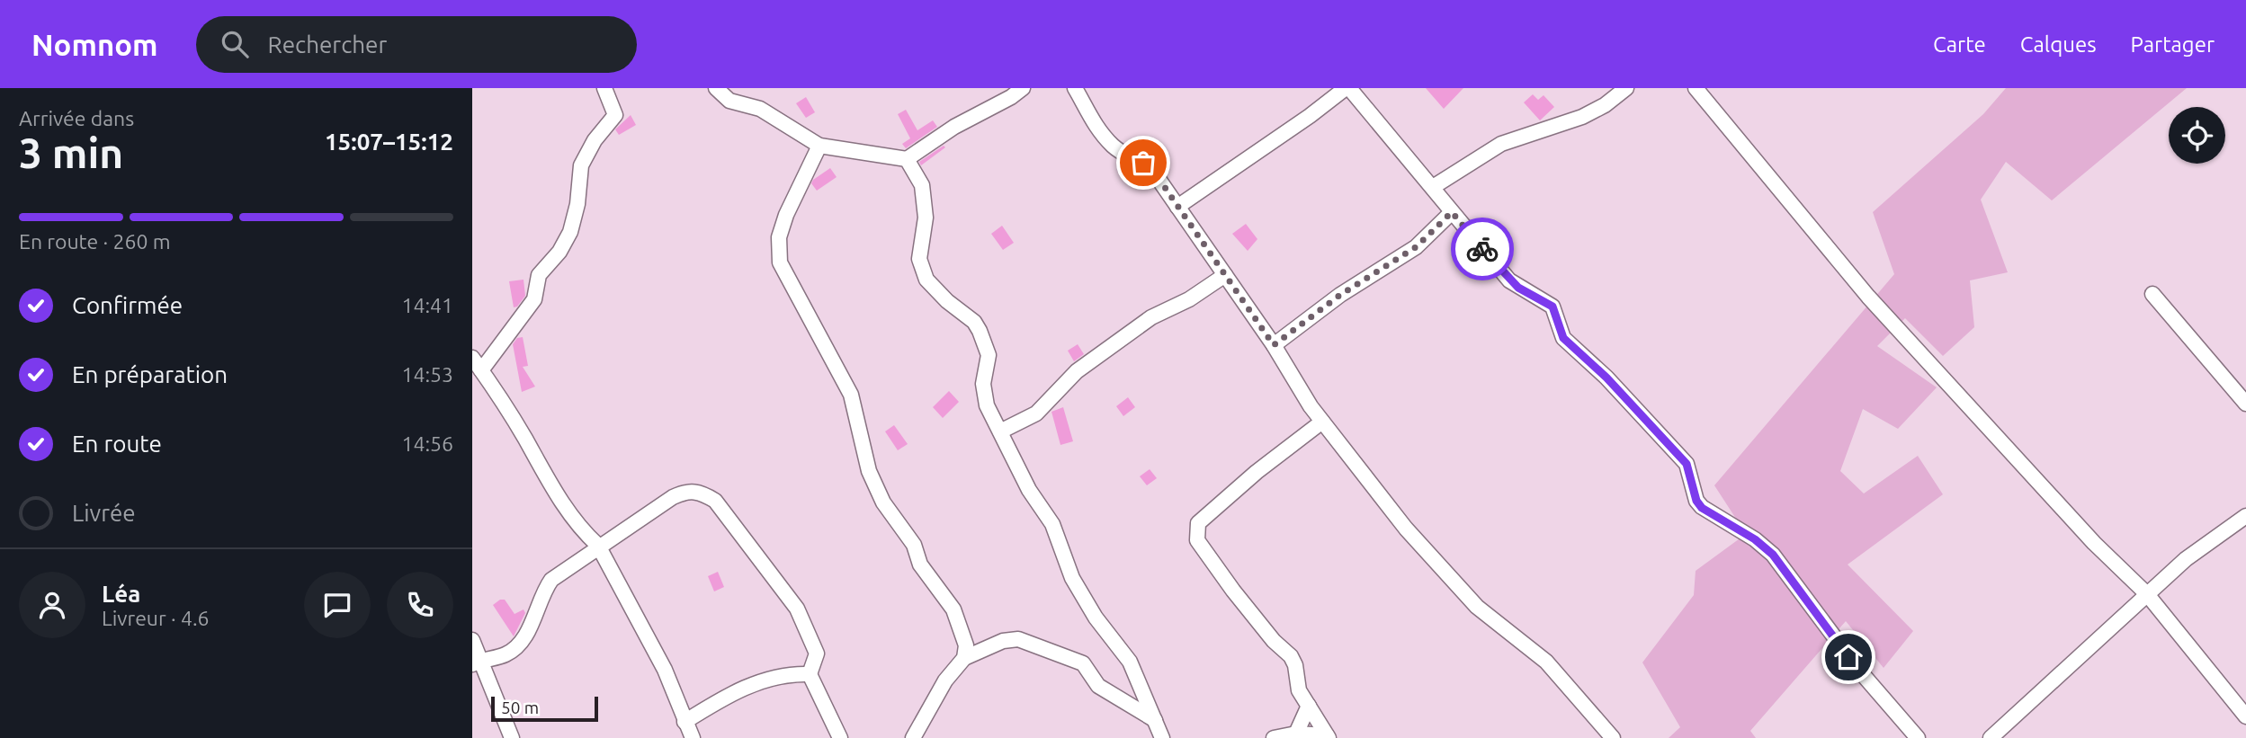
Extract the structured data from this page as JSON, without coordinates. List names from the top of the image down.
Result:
{
  "scale_bar": "50 m",
  "page": {
    "header": "Nomnom",
    "search": "Rechercher",
    "nav": ["Carte", "Calques", "Partager"],
    "heading": ["3 min", "Arrivée dans", "15:07–15:12"],
    "panel": ["Léa", "Livreur · 4.6"],
    "bar": "En route · 260 m",
    "list": [
      ["Confirmée", "14:41"],
      ["En préparation", "14:53"],
      ["En route", "14:56"],
      "Livrée"
    ],
    "scale": "50 m"
  }
}
